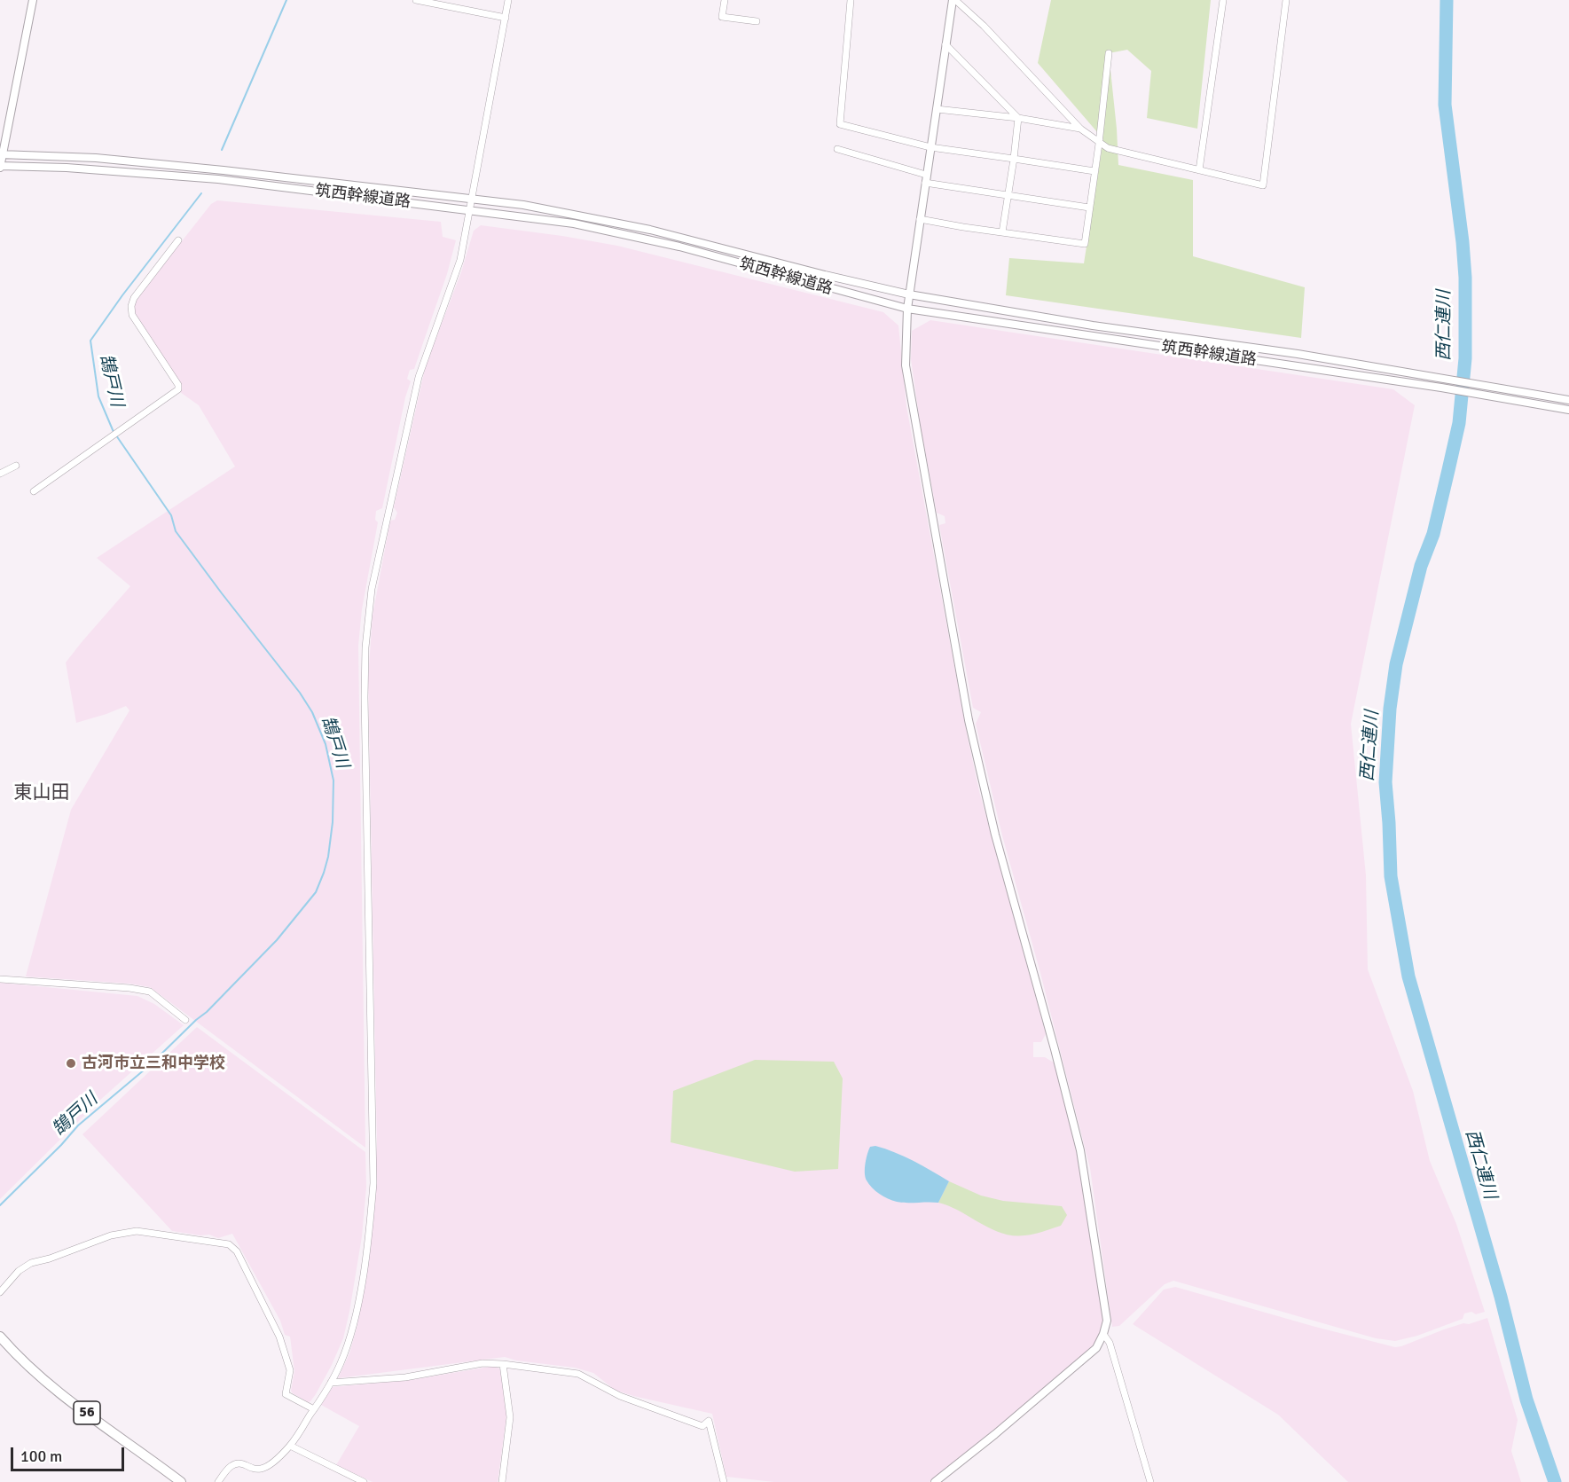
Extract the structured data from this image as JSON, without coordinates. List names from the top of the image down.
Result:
{
  "streets": {
    "main road": ["56"],
    "street": ["筑西幹線道路"]
  },
  "districts": ["東山田"],
  "water": ["西仁連川", "鵠戸川"],
  "places": ["古河市立三和中学校"],
  "scale_bar": "100 m"
}
